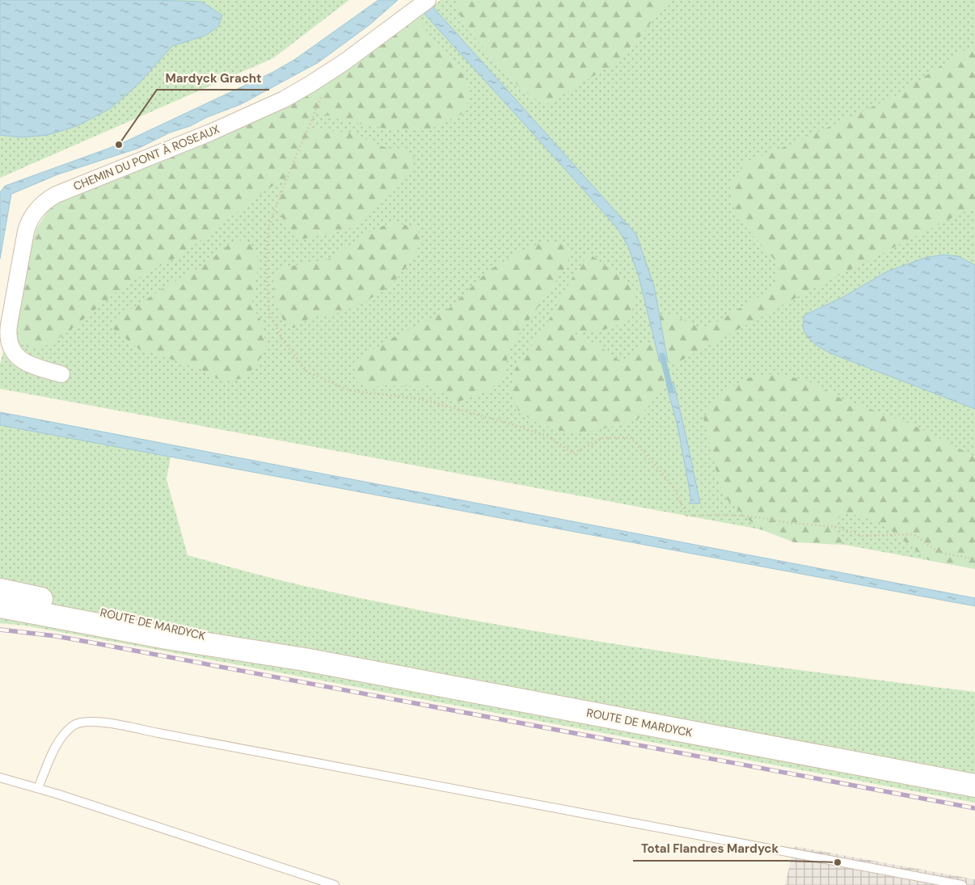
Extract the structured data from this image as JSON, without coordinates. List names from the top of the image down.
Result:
{
  "streets": {
    "main road": ["ROUTE DE MARDYCK"],
    "street": ["CHEMIN DU PONT À ROSEAUX"]
  },
  "places": ["Mardyck Gracht", "Total Flandres Mardyck"]
}
